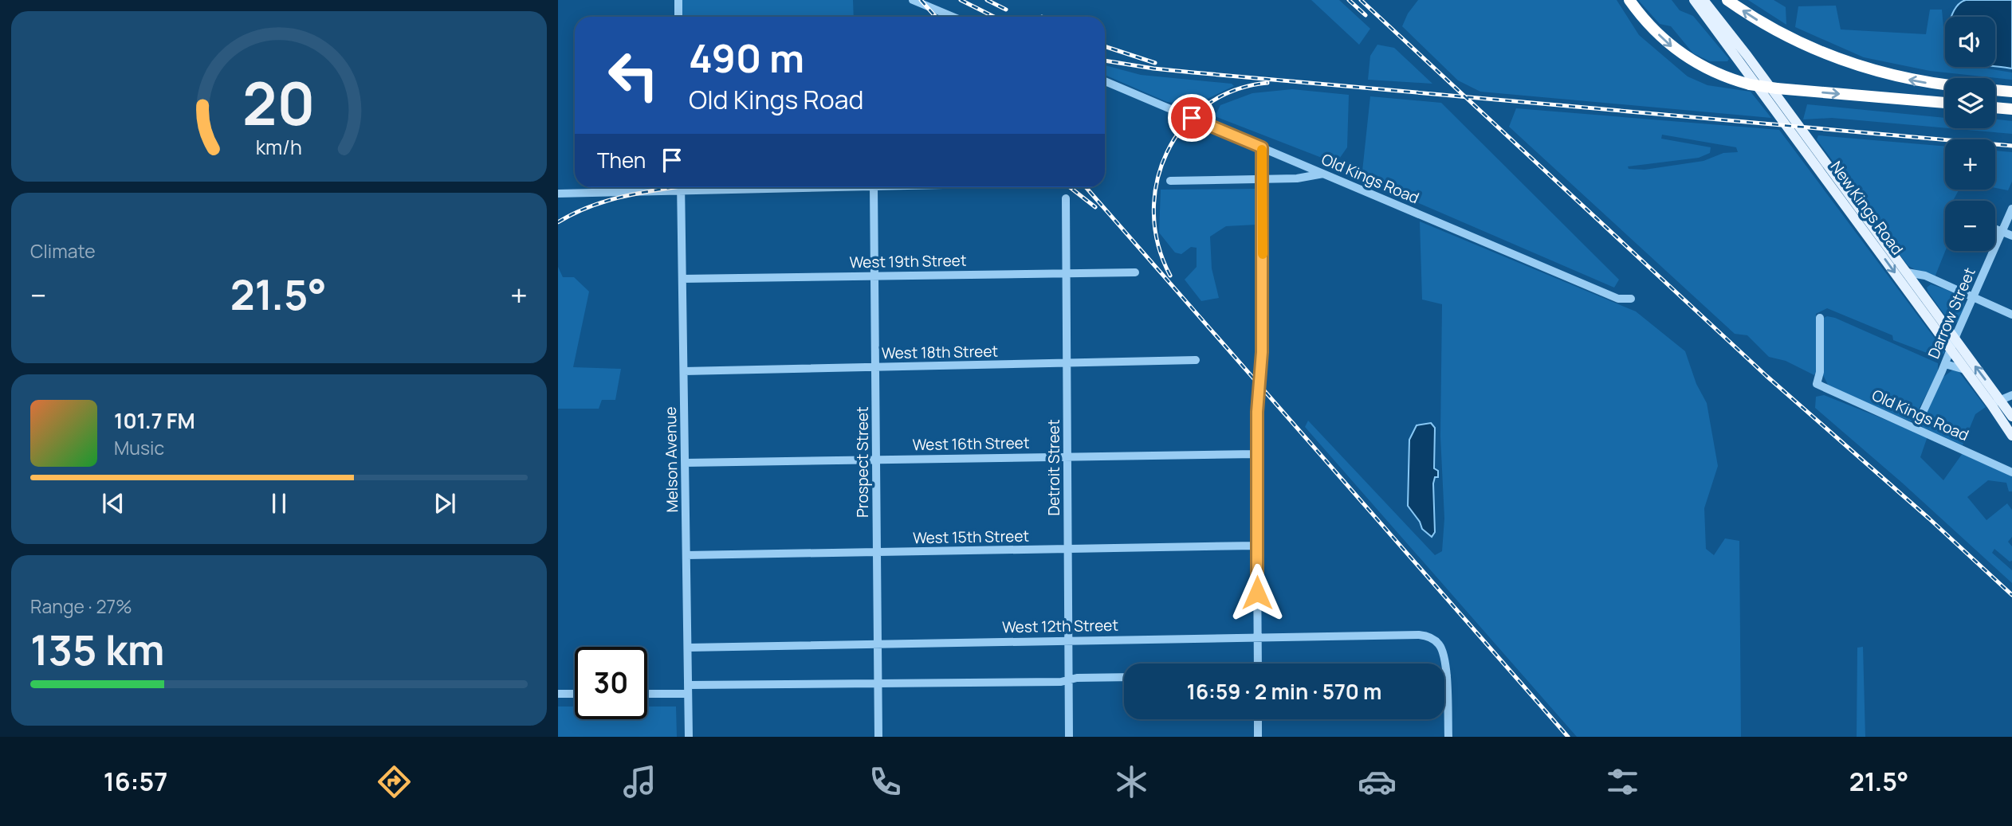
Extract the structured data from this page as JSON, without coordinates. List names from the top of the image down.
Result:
{
  "streets": {
    "main road": ["New Kings Road"],
    "street": [
      "Old Kings Road",
      "West 19th Street",
      "Darrow Street",
      "West 18th Street",
      "West 16th Street",
      "Melson Avenue",
      "Prospect Street",
      "Detroit Street",
      "West 15th Street",
      "West 12th Street"
    ]
  },
  "crossings": [
    ["Old Kings Road", "Darrow Street"],
    ["New Kings Road", "Darrow Street"],
    ["West 19th Street", "Melson Avenue"],
    ["West 19th Street", "Prospect Street"],
    ["West 19th Street", "Detroit Street"],
    ["West 18th Street", "Melson Avenue"],
    ["West 18th Street", "Prospect Street"],
    ["West 18th Street", "Detroit Street"],
    ["West 16th Street", "Melson Avenue"],
    ["West 16th Street", "Prospect Street"],
    ["West 16th Street", "Detroit Street"],
    ["Melson Avenue", "West 15th Street"],
    ["Melson Avenue", "West 12th Street"],
    ["Prospect Street", "West 15th Street"],
    ["Prospect Street", "West 12th Street"],
    ["Detroit Street", "West 15th Street"],
    ["Detroit Street", "West 12th Street"]
  ],
  "page": {
    "map_buttons": ["+", "−"],
    "turn": ["490 m", "Old Kings Road"],
    "then": "Then",
    "tile": [
      "Climate",
      ["Range · 27%", "135 km"]
    ],
    "heat": ["−", "21.5°", "+"],
    "song": ["101.7 FM", "Music"],
    "limit": "30",
    "trip": "16:59 · 2 min · 570 m",
    "tabs": ["16:57", "21.5°"],
    "gauge": ["20", "km/h"]
  }
}
